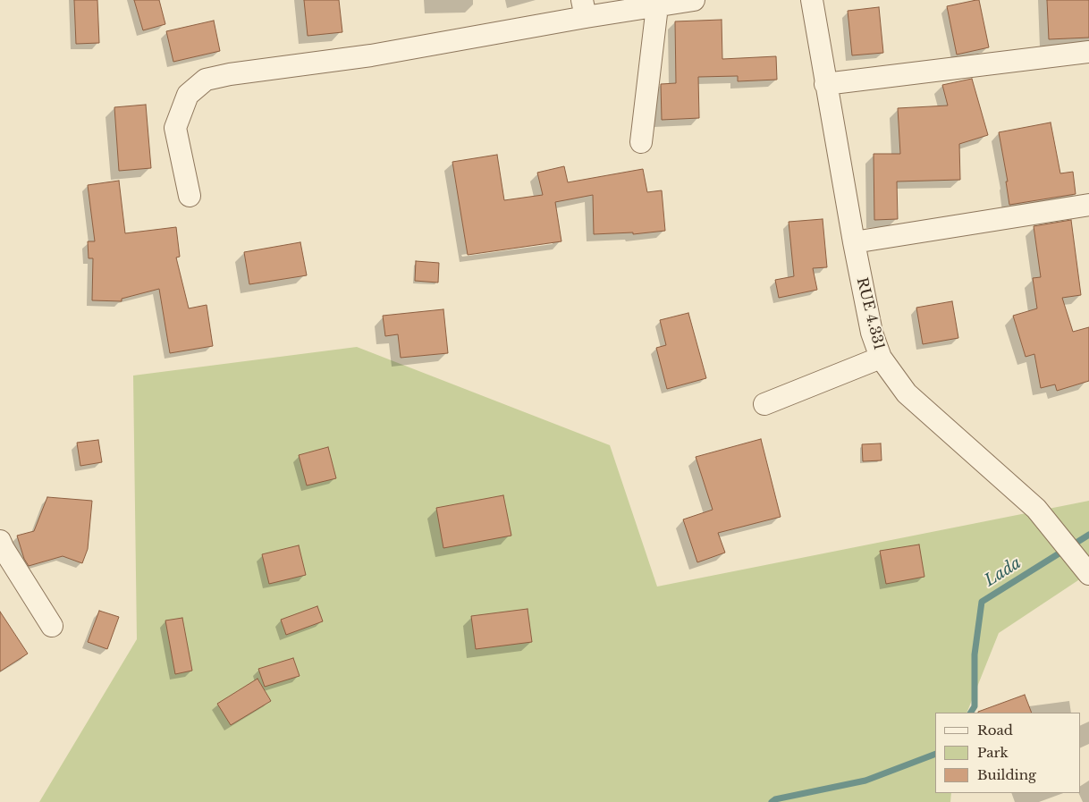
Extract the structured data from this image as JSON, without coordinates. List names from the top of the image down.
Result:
{
  "streets": {
    "street": ["RUE 4.331"]
  },
  "water": ["Lada"],
  "legend": ["Road", "Park", "Building"]
}
